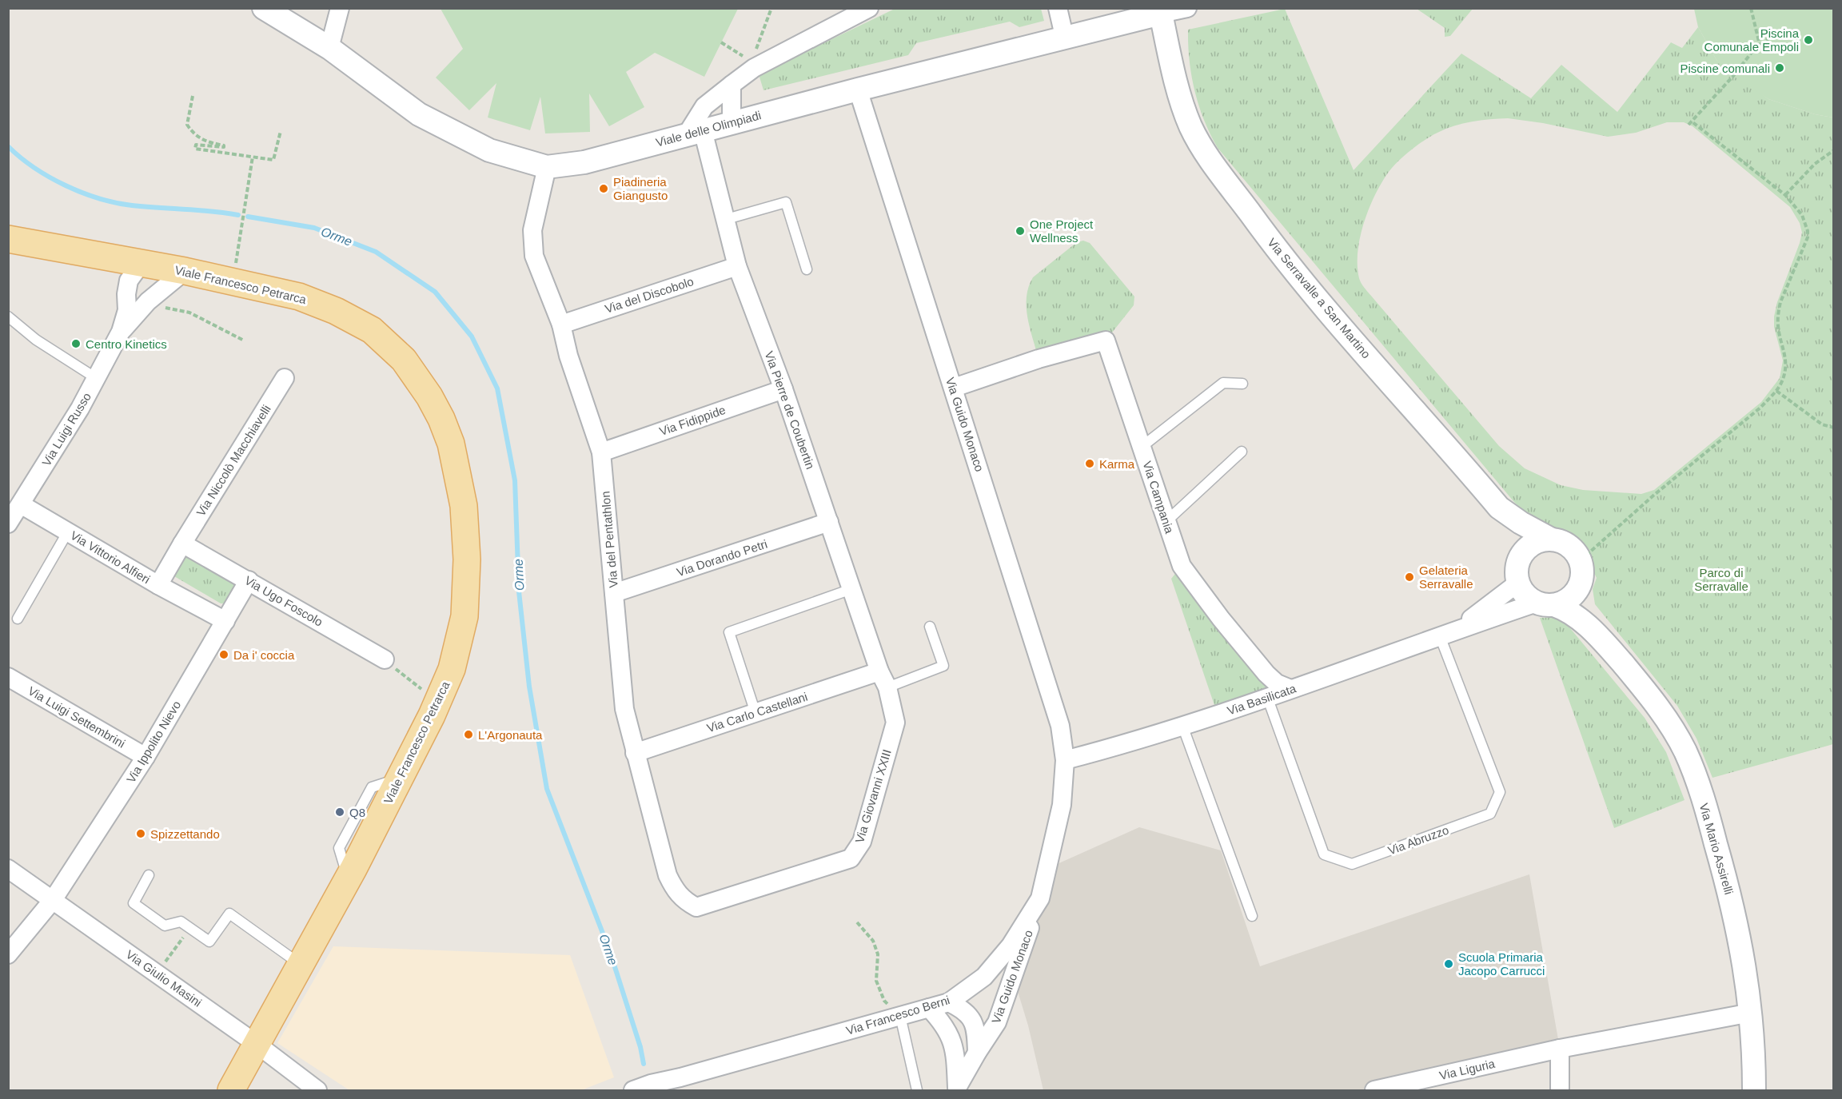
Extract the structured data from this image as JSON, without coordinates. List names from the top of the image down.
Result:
{
  "streets": {
    "main road": ["Viale Francesco Petrarca"],
    "street": [
      "Viale delle Olimpiadi",
      "Via del Discobolo",
      "Via Serravalle a San Martino",
      "Via Pierre de Coubertin",
      "Via Fidippide",
      "Via Guido Monaco",
      "Via Luigi Russo",
      "Via Niccolò Macchiavelli",
      "Via Campania",
      "Via del Pentathlon",
      "Via Vittorio Alfieri",
      "Via Dorando Petri",
      "Via Ugo Foscolo",
      "Via Basilicata",
      "Via Carlo Castellani",
      "Via Luigi Settembrini",
      "Via Ippolito Nievo",
      "Via Giovanni XXIII",
      "Via Mario Assirelli",
      "Via Giulio Masini",
      "Via Francesco Berni",
      "Via Liguria"
    ],
    "lane": ["Via Abruzzo"]
  },
  "crossings": [
    ["Viale delle Olimpiadi", "Via Serravalle a San Martino"],
    ["Viale delle Olimpiadi", "Via Pierre de Coubertin"],
    ["Viale delle Olimpiadi", "Via Guido Monaco"],
    ["Viale delle Olimpiadi", "Via del Pentathlon"],
    ["Viale Francesco Petrarca", "Via Luigi Russo"],
    ["Viale Francesco Petrarca", "Via Giulio Masini"],
    ["Via del Discobolo", "Via Pierre de Coubertin"],
    ["Via del Discobolo", "Via del Pentathlon"],
    ["Via Pierre de Coubertin", "Via Fidippide"],
    ["Via Pierre de Coubertin", "Via Dorando Petri"],
    ["Via Pierre de Coubertin", "Via Carlo Castellani"],
    ["Via Pierre de Coubertin", "Via Giovanni XXIII"],
    ["Via Fidippide", "Via del Pentathlon"],
    ["Via Guido Monaco", "Via Campania"],
    ["Via Guido Monaco", "Via Basilicata"],
    ["Via Guido Monaco", "Via Francesco Berni"],
    ["Via Luigi Russo", "Via Vittorio Alfieri"],
    ["Via Niccolò Macchiavelli", "Via Vittorio Alfieri"],
    ["Via Niccolò Macchiavelli", "Via Ugo Foscolo"],
    ["Via Campania", "Via Basilicata"],
    ["Via del Pentathlon", "Via Dorando Petri"],
    ["Via del Pentathlon", "Via Carlo Castellani"],
    ["Via del Pentathlon", "Via Giovanni XXIII"],
    ["Via Vittorio Alfieri", "Via Ugo Foscolo"],
    ["Via Ugo Foscolo", "Via Ippolito Nievo"],
    ["Via Basilicata", "Via Abruzzo"],
    ["Via Basilicata", "Via Francesco Berni"],
    ["Via Carlo Castellani", "Via Giovanni XXIII"],
    ["Via Luigi Settembrini", "Via Ippolito Nievo"],
    ["Via Ippolito Nievo", "Via Giulio Masini"],
    ["Via Mario Assirelli", "Via Liguria"]
  ],
  "water": ["Orme"],
  "parks": ["Parco di Serravalle"],
  "places": [
    "Piscina Comunale Empoli",
    "Piscine comunali",
    "Piadineria Giangusto",
    "One Project Wellness",
    "Centro Kinetics",
    "Karma",
    "Gelateria Serravalle",
    "Da i' coccia",
    "L'Argonauta",
    "Q8",
    "Spizzettando",
    "Scuola Primaria Jacopo Carrucci"
  ]
}
